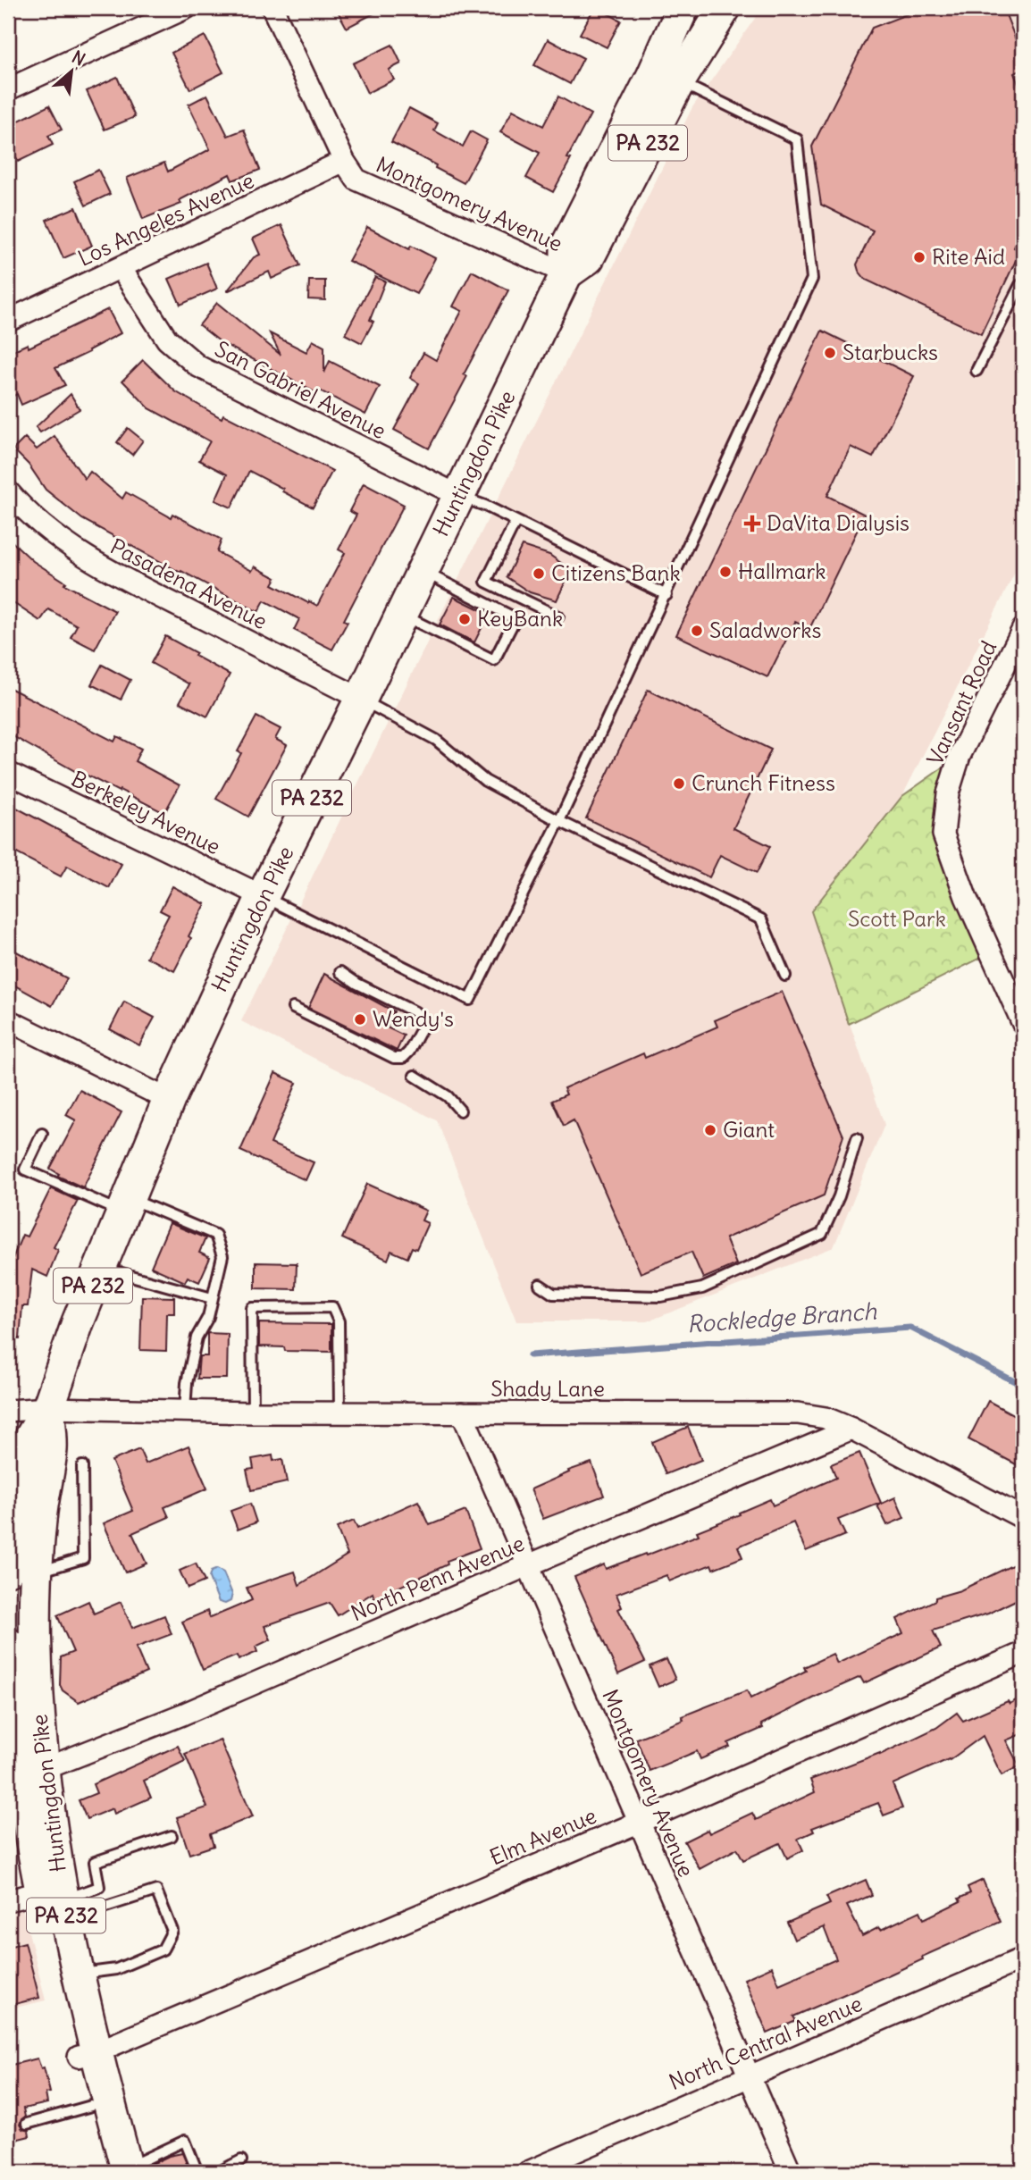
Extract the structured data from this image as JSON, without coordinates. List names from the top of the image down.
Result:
{
  "streets": {
    "main road": ["PA 232", "Huntingdon Pike"],
    "street": [
      "Montgomery Avenue",
      "Los Angeles Avenue",
      "San Gabriel Avenue",
      "Pasadena Avenue",
      "Vansant Road",
      "Berkeley Avenue",
      "Shady Lane",
      "North Penn Avenue",
      "Elm Avenue",
      "North Central Avenue"
    ]
  },
  "crossings": [
    ["Montgomery Avenue", "Los Angeles Avenue"],
    ["Montgomery Avenue", "Huntingdon Pike"],
    ["Montgomery Avenue", "Shady Lane"],
    ["Montgomery Avenue", "North Penn Avenue"],
    ["Montgomery Avenue", "Elm Avenue"],
    ["Montgomery Avenue", "North Central Avenue"],
    ["Los Angeles Avenue", "San Gabriel Avenue"],
    ["San Gabriel Avenue", "Huntingdon Pike"],
    ["Huntingdon Pike", "Pasadena Avenue"],
    ["Huntingdon Pike", "Berkeley Avenue"],
    ["Huntingdon Pike", "Shady Lane"],
    ["Huntingdon Pike", "North Penn Avenue"],
    ["Huntingdon Pike", "Elm Avenue"],
    ["Shady Lane", "North Penn Avenue"]
  ],
  "water": ["Rockledge Branch"],
  "parks": ["Scott Park"],
  "places": {
    "other": [
      "Rite Aid",
      "Starbucks",
      "Hallmark",
      "Citizens Bank",
      "KeyBank",
      "Saladworks",
      "Crunch Fitness",
      "Wendy's",
      "Giant"
    ],
    "health": ["DaVita Dialysis"]
  },
  "north": "top right"
}
